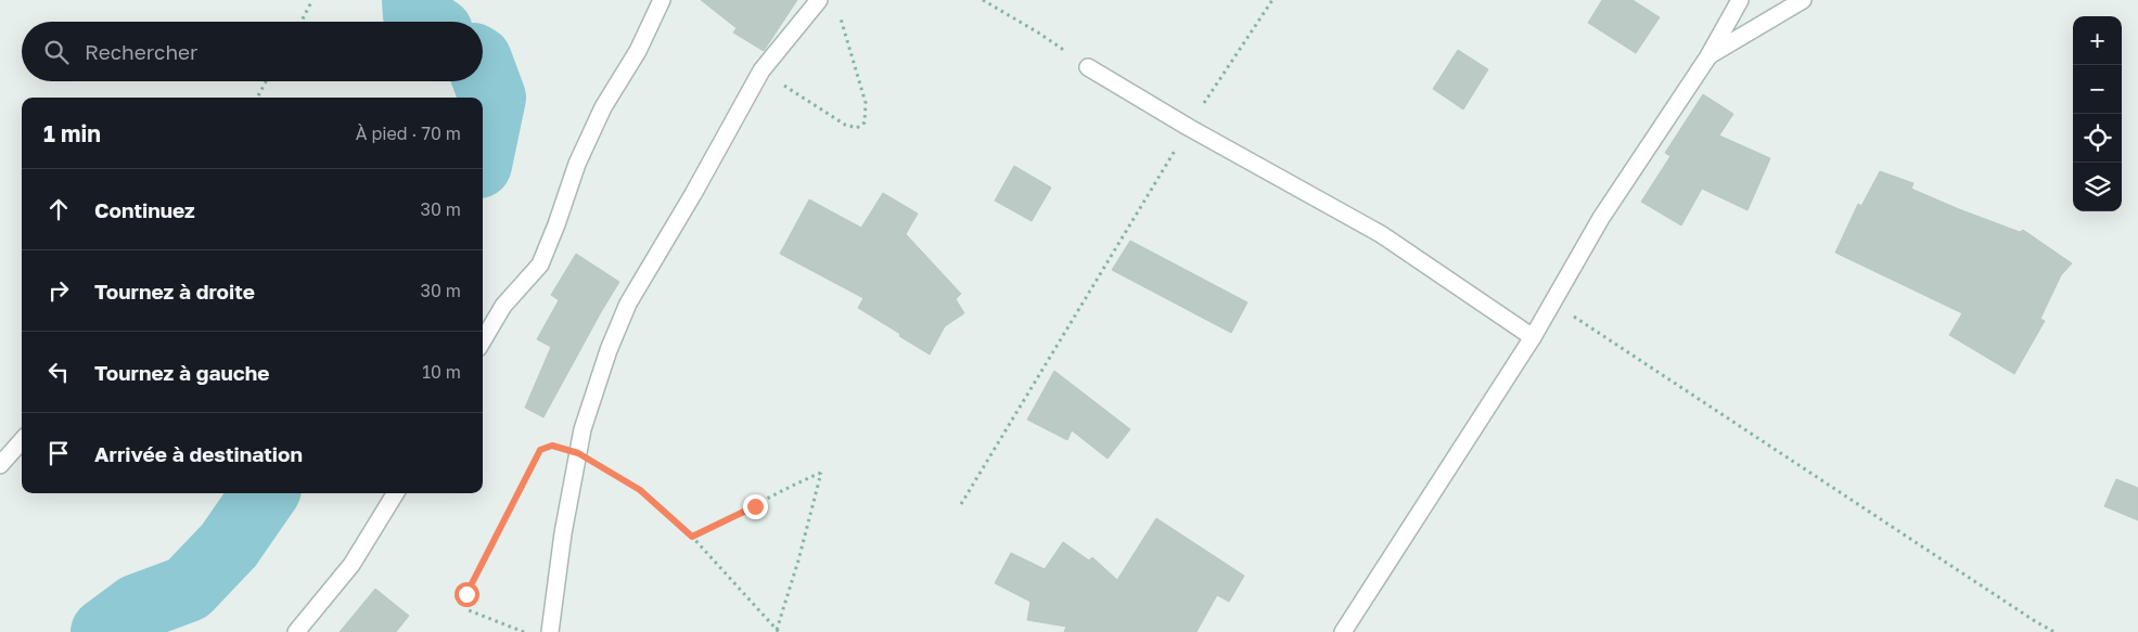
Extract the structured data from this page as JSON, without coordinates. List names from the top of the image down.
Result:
{
  "page": {
    "map_buttons": ["+", "−"],
    "search": "Rechercher",
    "heading": ["1 min", "À pied · 70 m"],
    "list": [
      ["Continuez", "30 m"],
      ["Tournez à droite", "30 m"],
      ["Tournez à gauche", "10 m"],
      "Arrivée à destination"
    ]
  }
}
